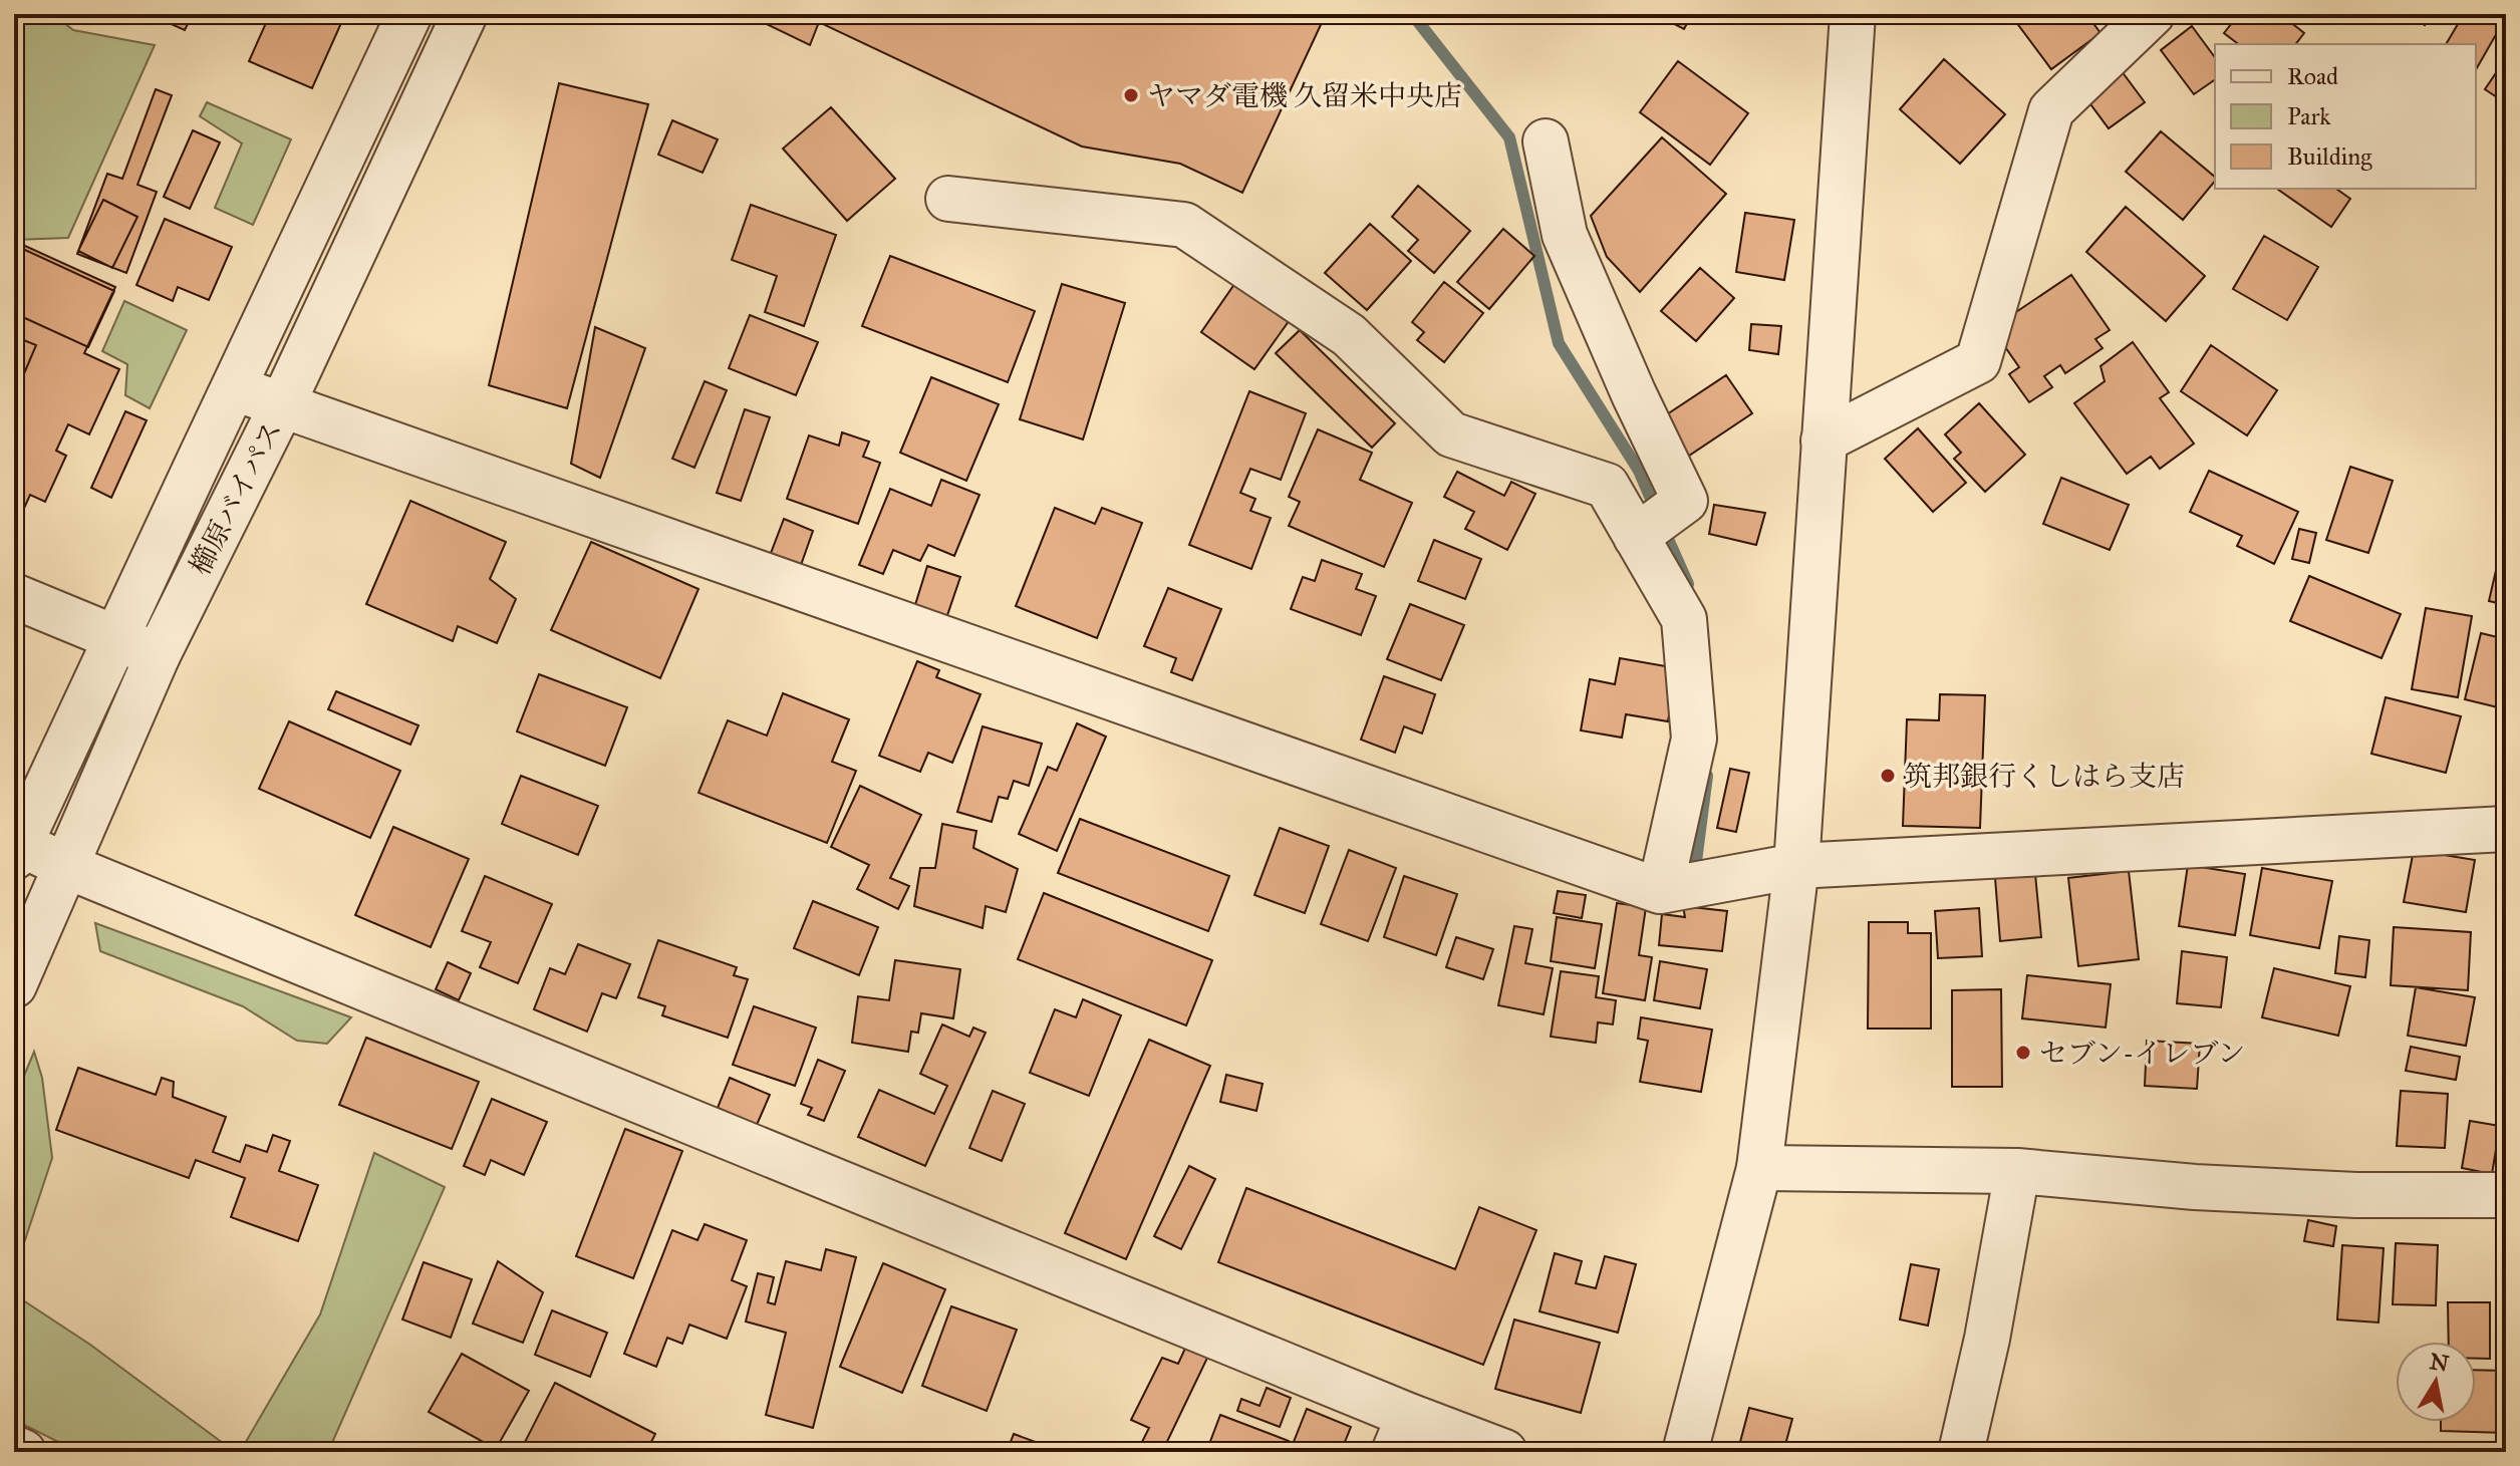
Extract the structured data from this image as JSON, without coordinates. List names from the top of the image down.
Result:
{
  "streets": {
    "street": ["櫛原バイパス"]
  },
  "places": ["ヤマダ電機 久留米中央店", "筑邦銀行くしはら支店", "セブン-イレブン"],
  "legend": ["Road", "Park", "Building"],
  "north": "top"
}
